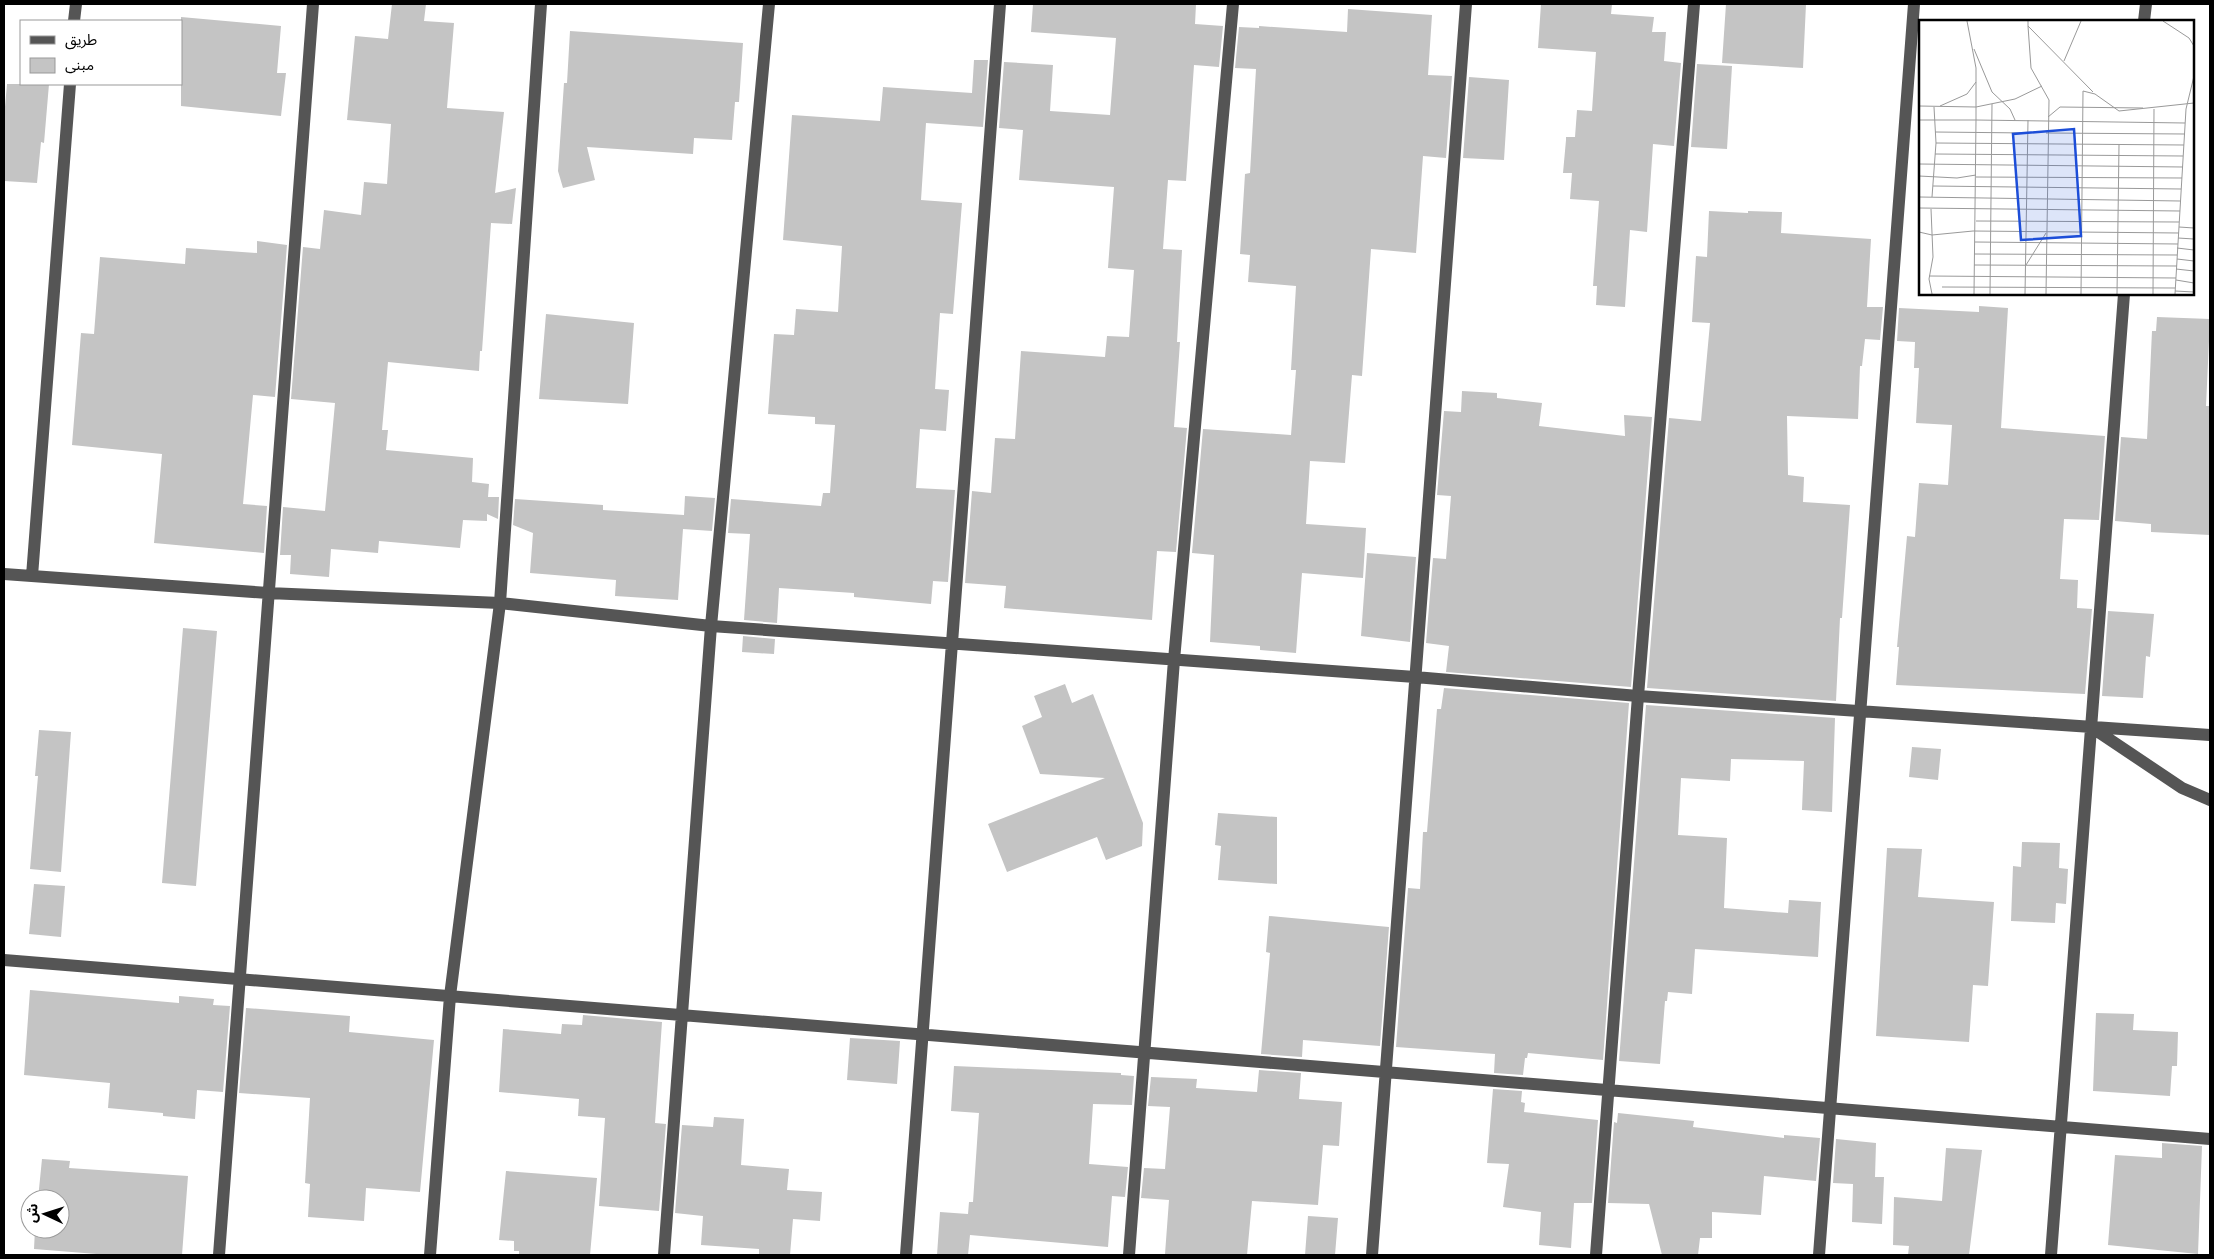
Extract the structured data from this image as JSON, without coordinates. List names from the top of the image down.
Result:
{
  "legend": ["طريق", "مبنى"],
  "north": "left"
}
